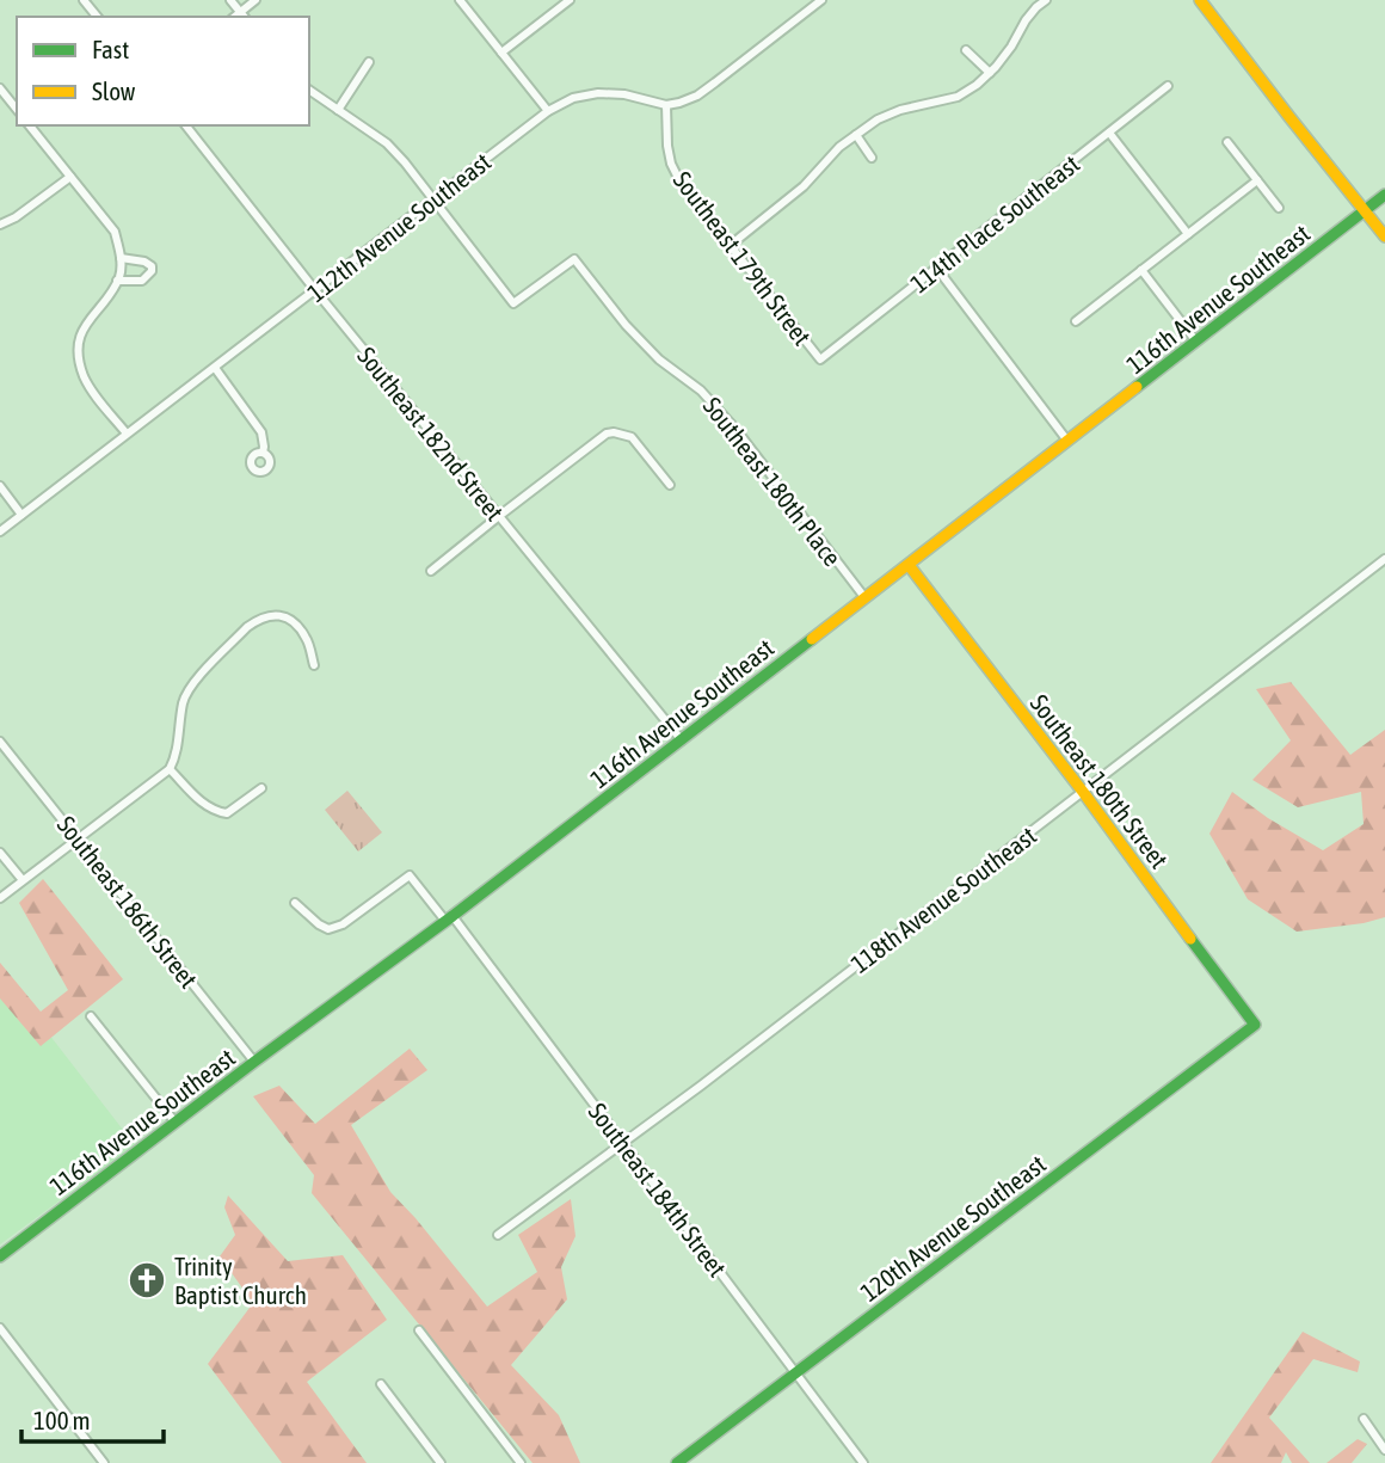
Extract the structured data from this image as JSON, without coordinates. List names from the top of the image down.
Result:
{
  "streets": {
    "street": [
      "114th Place Southeast",
      "112th Avenue Southeast",
      "Southeast 179th Street",
      "116th Avenue Southeast",
      "Southeast 182nd Street",
      "Southeast 180th Place",
      "Southeast 180th Street",
      "118th Avenue Southeast",
      "Southeast 186th Street",
      "Southeast 184th Street",
      "120th Avenue Southeast"
    ]
  },
  "crossings": [
    ["114th Place Southeast", "Southeast 179th Street"],
    ["112th Avenue Southeast", "Southeast 179th Street"],
    ["112th Avenue Southeast", "Southeast 182nd Street"],
    ["112th Avenue Southeast", "Southeast 180th Place"],
    ["116th Avenue Southeast", "Southeast 182nd Street"],
    ["116th Avenue Southeast", "Southeast 180th Place"],
    ["116th Avenue Southeast", "Southeast 180th Street"],
    ["116th Avenue Southeast", "Southeast 186th Street"],
    ["116th Avenue Southeast", "Southeast 184th Street"],
    ["Southeast 180th Street", "118th Avenue Southeast"],
    ["Southeast 180th Street", "120th Avenue Southeast"],
    ["118th Avenue Southeast", "Southeast 184th Street"],
    ["Southeast 184th Street", "120th Avenue Southeast"]
  ],
  "places": {
    "church": ["Trinity Baptist Church"]
  },
  "legend": ["Fast", "Slow"],
  "scale_bar": "100 m"
}
